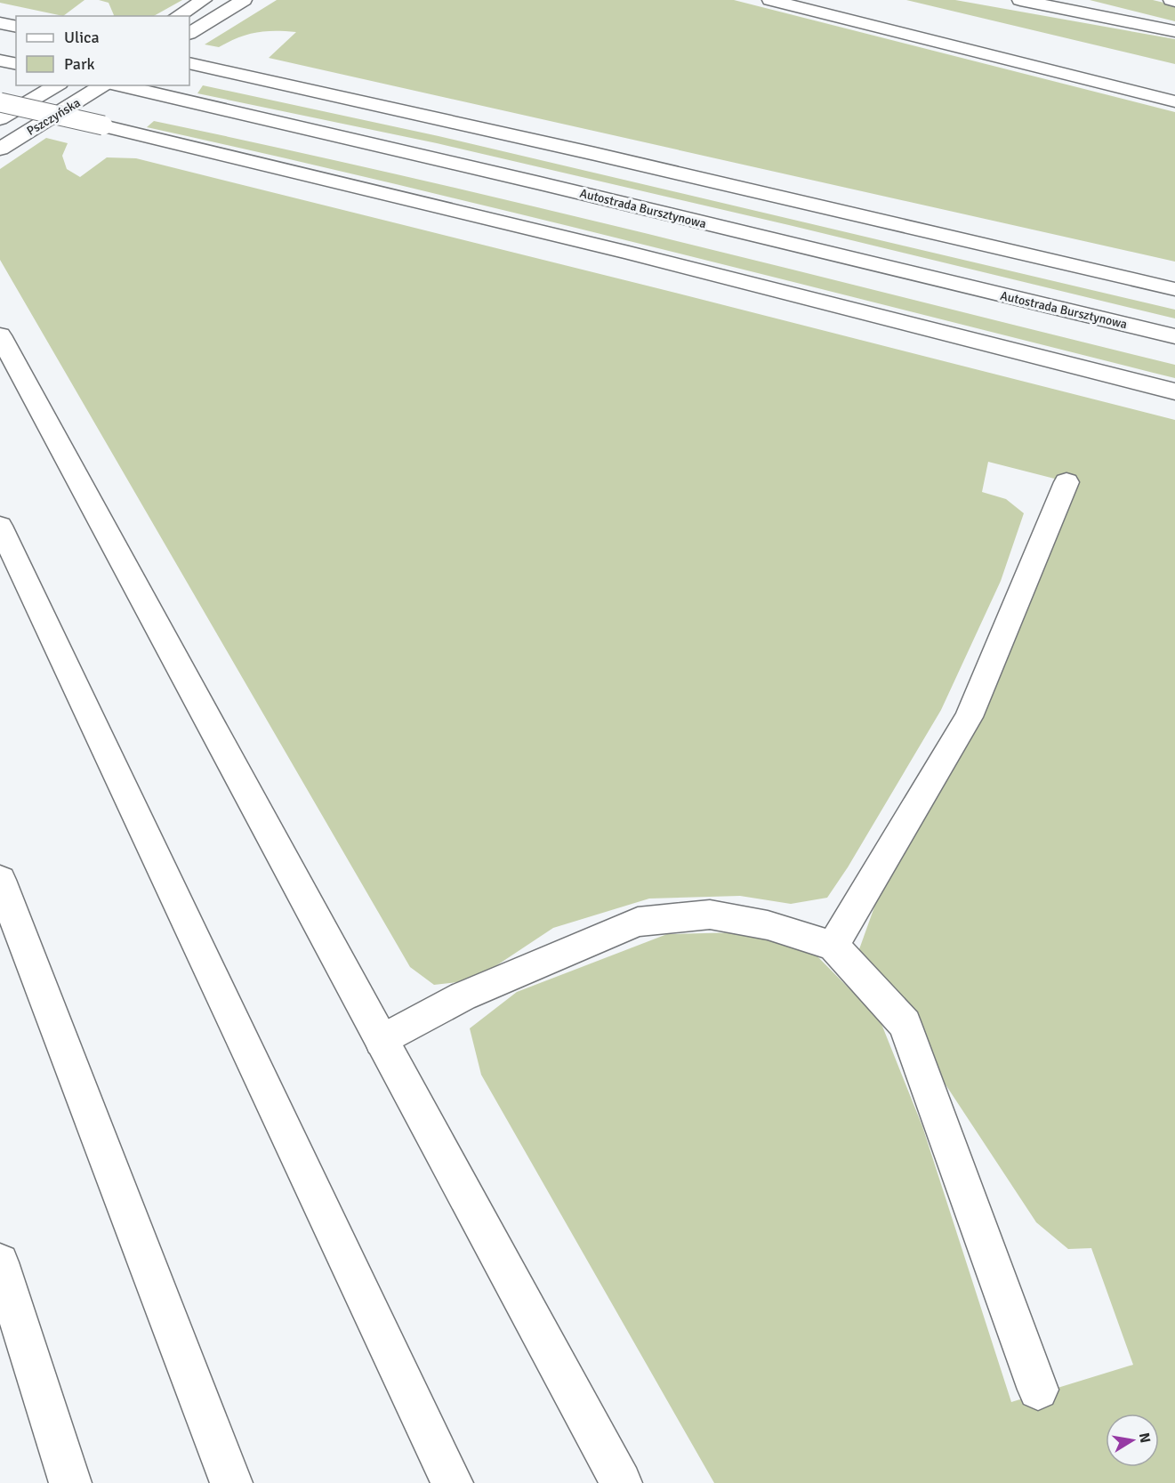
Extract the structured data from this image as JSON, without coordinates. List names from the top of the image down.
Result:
{
  "streets": {
    "main road": ["Pszczyńska", "Autostrada Bursztynowa"]
  },
  "legend": ["Ulica", "Park"],
  "north": "right"
}
